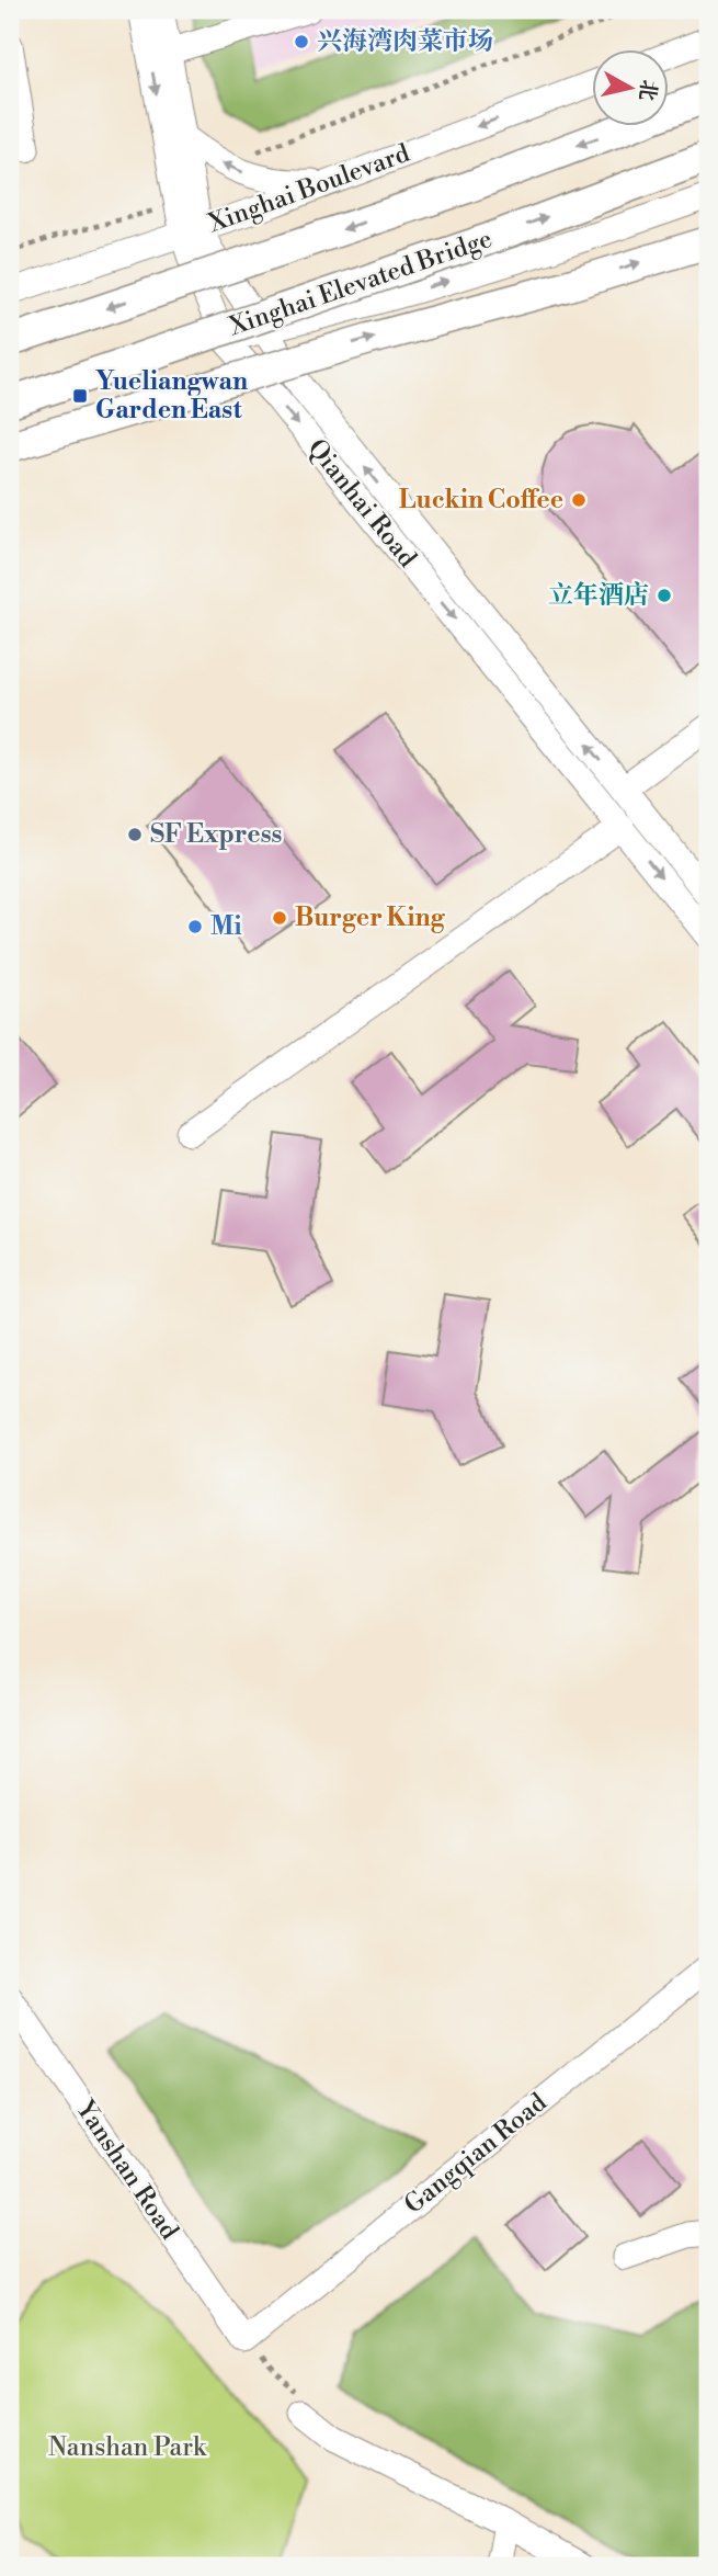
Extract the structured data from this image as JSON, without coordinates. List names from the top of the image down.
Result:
{
  "streets": {
    "main road": ["Xinghai Elevated Bridge"],
    "street": [
      "Xinghai Boulevard",
      "Qianhai Road",
      "Gangqian Road",
      "Yanshan Road"
    ]
  },
  "crossings": [
    ["Xinghai Boulevard", "Qianhai Road"],
    ["Gangqian Road", "Yanshan Road"]
  ],
  "parks": ["Nanshan Park"],
  "places": {
    "other": [
      "兴海湾肉菜市场",
      "Luckin Coffee",
      "立年酒店",
      "SF Express",
      "Burger King",
      "Mi"
    ],
    "transit": ["Yueliangwan Garden East"]
  },
  "north": "right"
}
